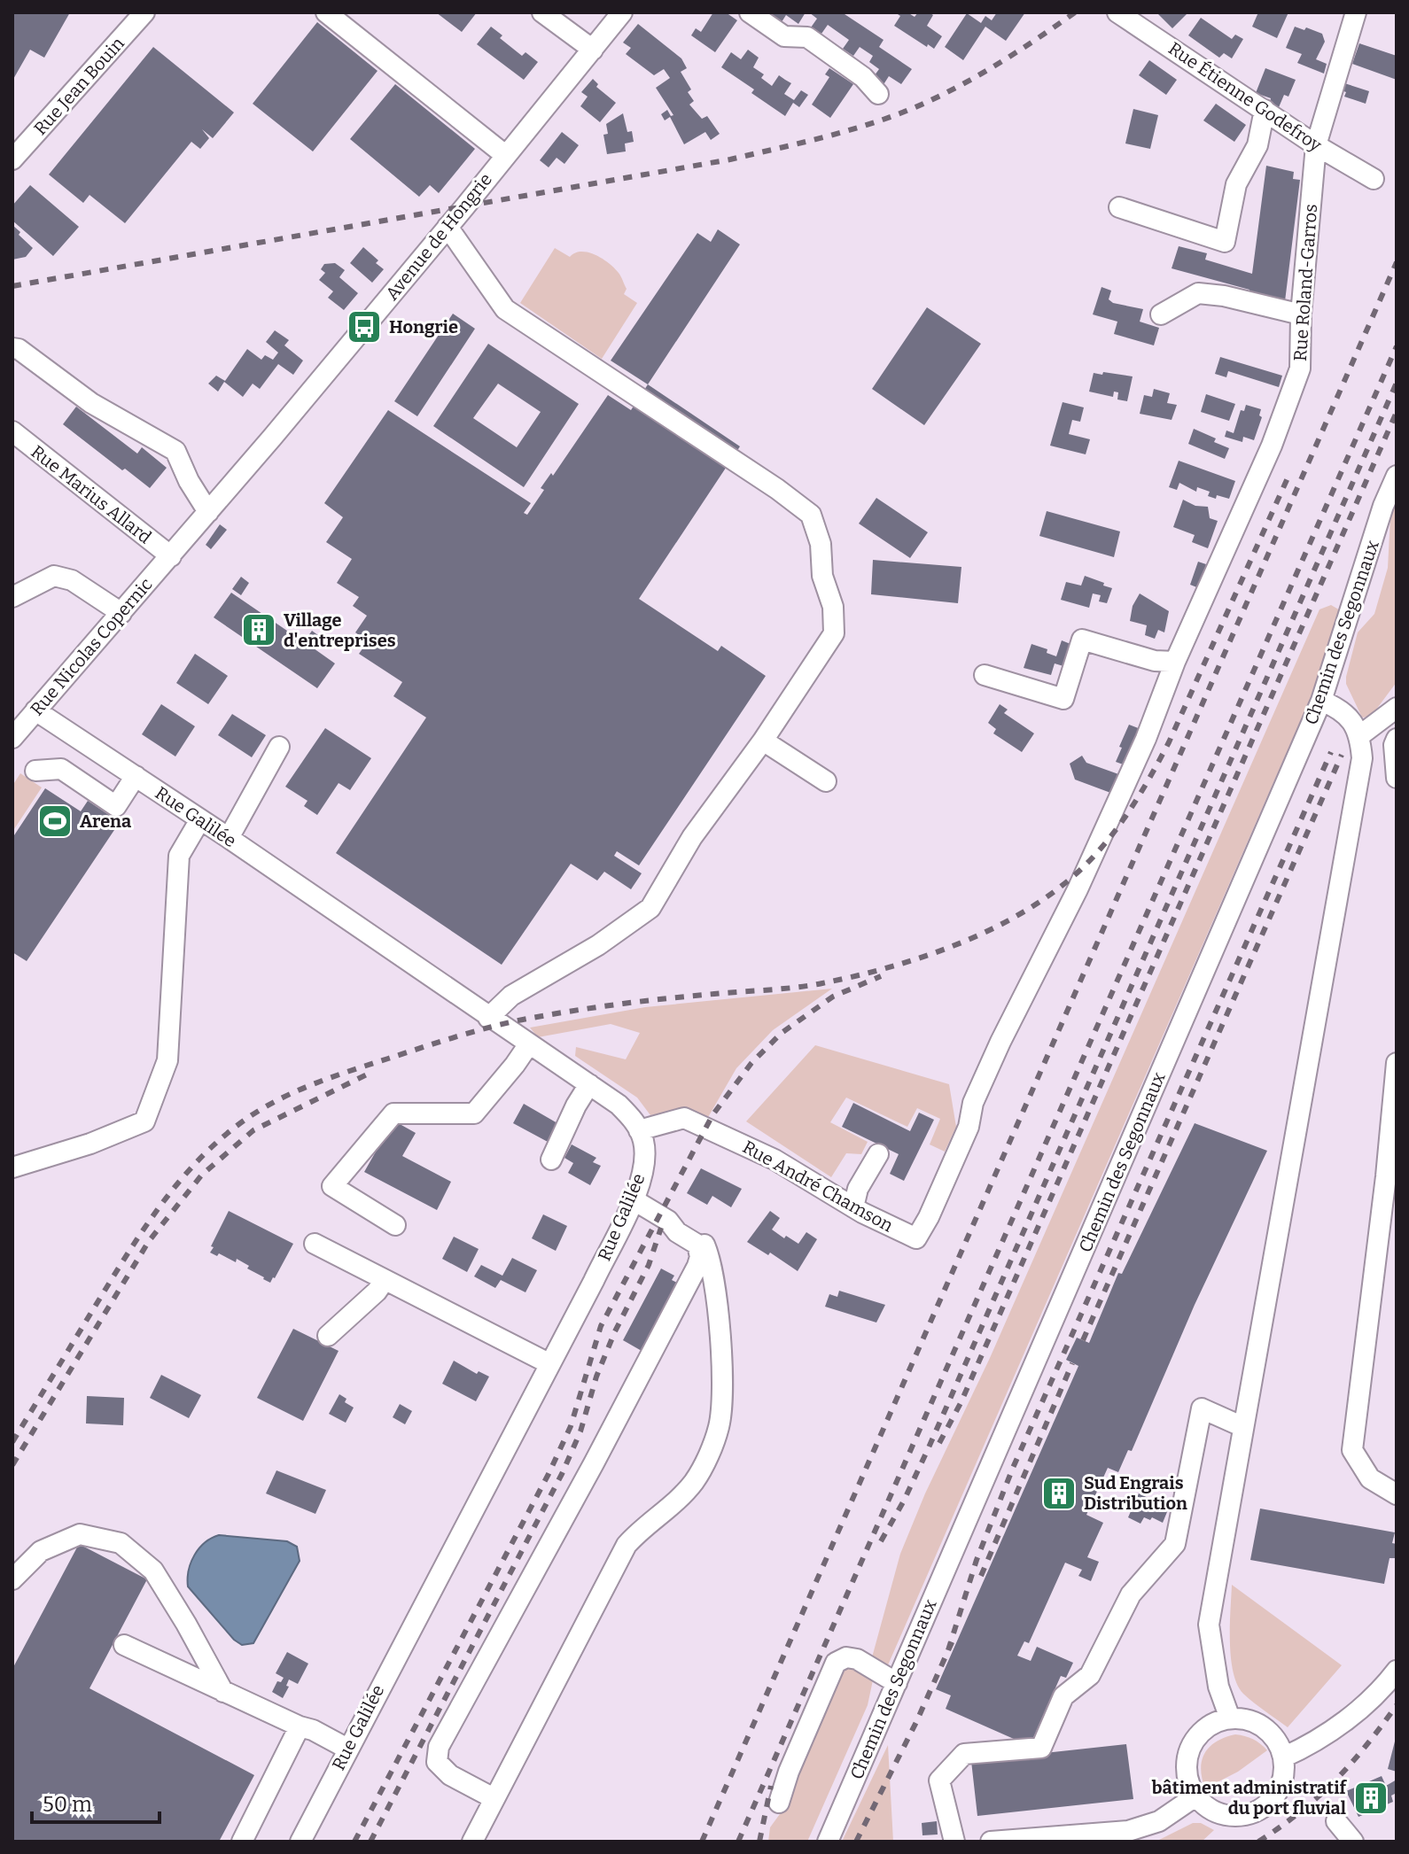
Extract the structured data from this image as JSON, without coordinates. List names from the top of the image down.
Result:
{
  "streets": {
    "street": [
      "Rue Jean Bouin",
      "Rue Étienne Godefroy",
      "Avenue de Hongrie",
      "Rue Roland-Garros",
      "Rue Marius Allard",
      "Chemin des Segonnaux",
      "Rue Nicolas Copernic",
      "Rue Galilée",
      "Rue André Chamson"
    ]
  },
  "crossings": [
    ["Rue Étienne Godefroy", "Rue Roland-Garros"],
    ["Avenue de Hongrie", "Rue Marius Allard"],
    ["Avenue de Hongrie", "Rue Nicolas Copernic"],
    ["Rue Roland-Garros", "Rue André Chamson"],
    ["Rue Marius Allard", "Rue Nicolas Copernic"],
    ["Rue Nicolas Copernic", "Rue Galilée"],
    ["Rue Galilée", "Rue André Chamson"]
  ],
  "places": {
    "bus stop": ["Hongrie"],
    "building": ["Village d'entreprises", "Sud Engrais Distribution", "bâtiment administratif du port fluvial"],
    "sports": ["Arena"]
  },
  "scale_bar": "50 m"
}
